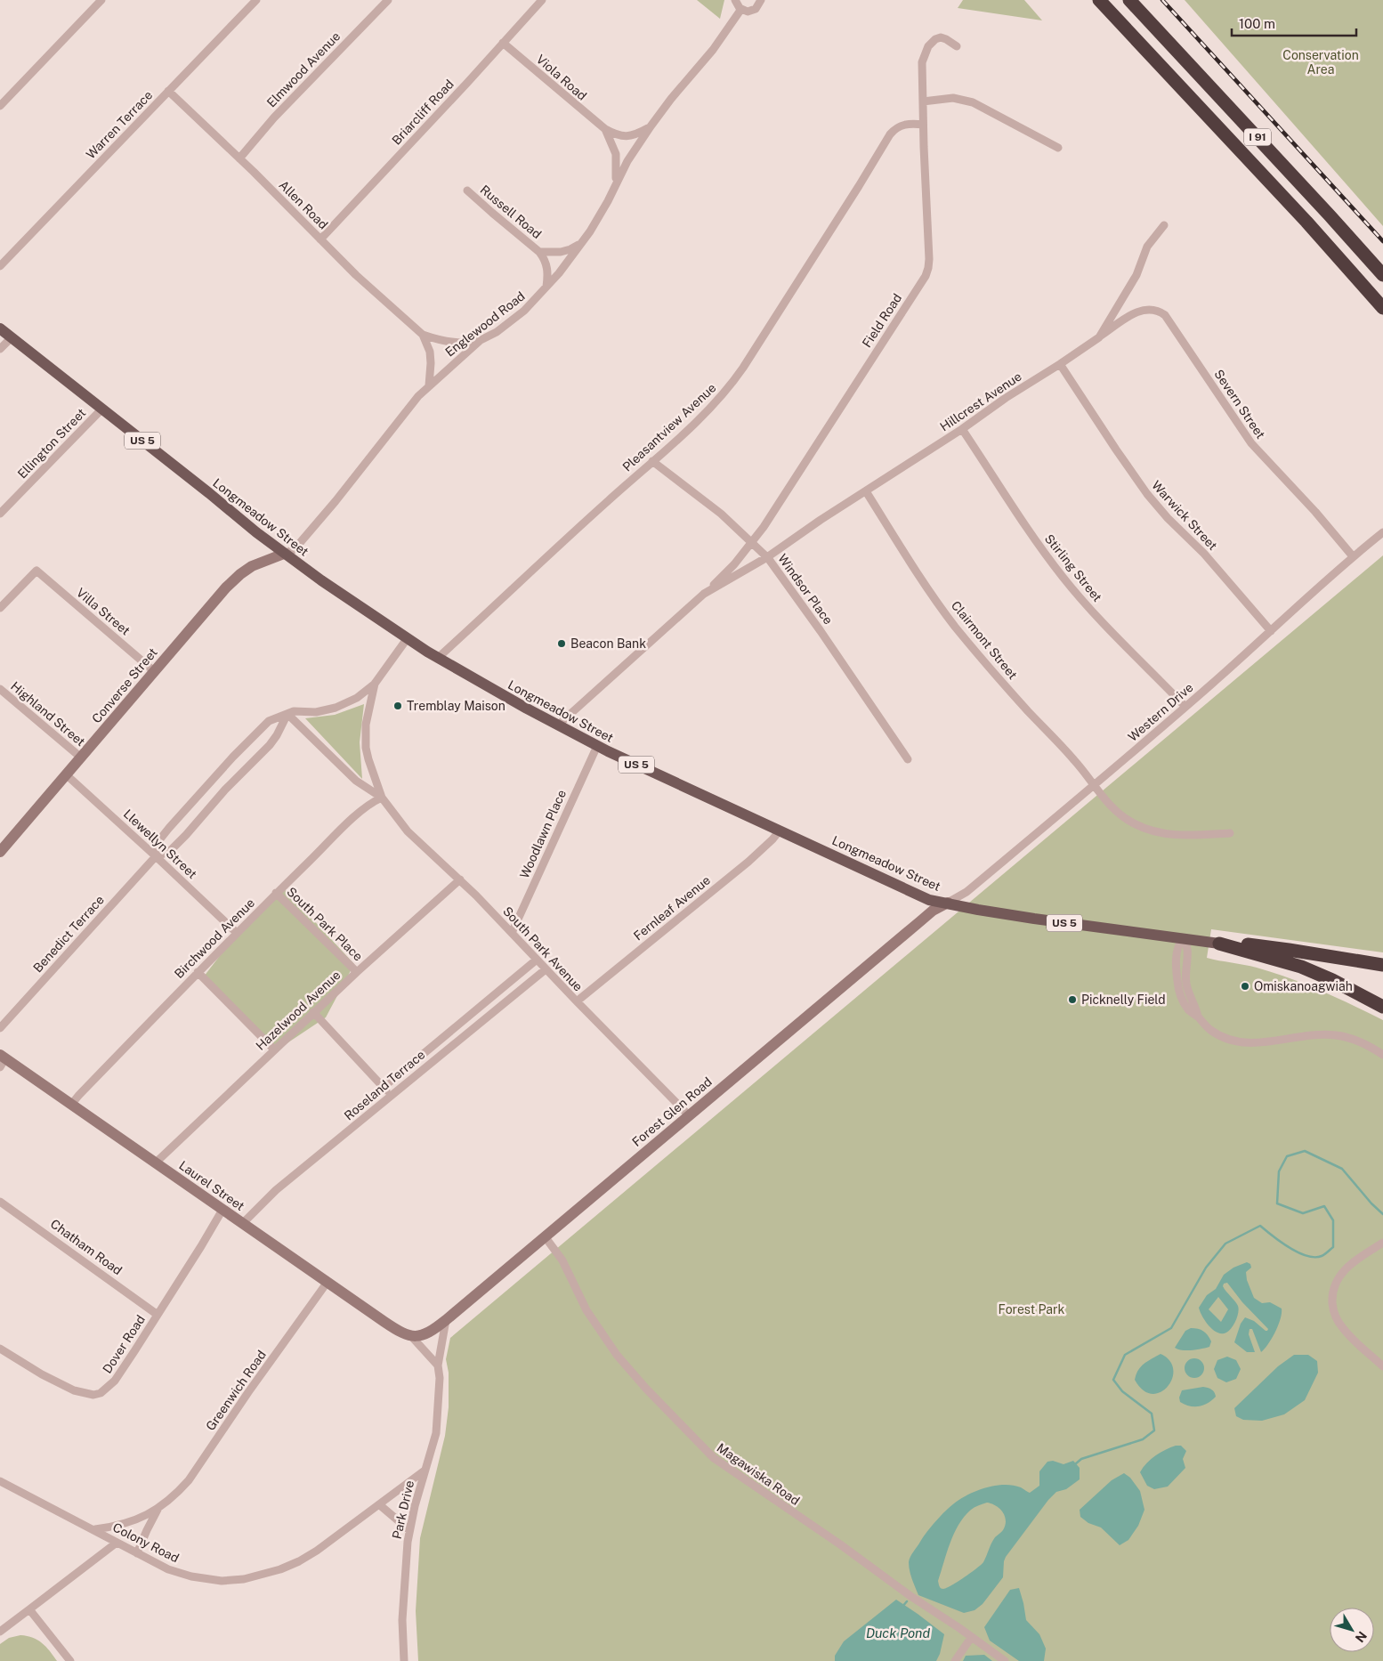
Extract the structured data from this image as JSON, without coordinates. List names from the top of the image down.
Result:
{
  "streets": {
    "highway": ["I 91", "US 5"],
    "main road": ["Longmeadow Street"],
    "street": [
      "Elmwood Avenue",
      "Viola Road",
      "Briarcliff Road",
      "Warren Terrace",
      "Allen Road",
      "Russell Road",
      "Field Road",
      "Englewood Road",
      "Hillcrest Avenue",
      "Severn Street",
      "Pleasantview Avenue",
      "Ellington Street",
      "Warwick Street",
      "Stirling Street",
      "Windsor Place",
      "Villa Street",
      "Clairmont Street",
      "Converse Street",
      "Western Drive",
      "Highland Street",
      "Woodlawn Place",
      "Llewellyn Street",
      "Fernleaf Avenue",
      "South Park Place",
      "Benedict Terrace",
      "Birchwood Avenue",
      "South Park Avenue",
      "Hazelwood Avenue",
      "Roseland Terrace",
      "Forest Glen Road",
      "Laurel Street",
      "Chatham Road",
      "Dover Road",
      "Greenwich Road",
      "Magawiska Road",
      "Park Drive",
      "Colony Road"
    ]
  },
  "crossings": [
    ["Elmwood Avenue", "Allen Road"],
    ["Viola Road", "Briarcliff Road"],
    ["Viola Road", "Englewood Road"],
    ["Briarcliff Road", "Allen Road"],
    ["Warren Terrace", "Allen Road"],
    ["Allen Road", "Englewood Road"],
    ["Russell Road", "Englewood Road"],
    ["Field Road", "Hillcrest Avenue"],
    ["Field Road", "Pleasantview Avenue"],
    ["Field Road", "Longmeadow Street"],
    ["Field Road", "Windsor Place"],
    ["Englewood Road", "Longmeadow Street"],
    ["Englewood Road", "Converse Street"],
    ["Hillcrest Avenue", "Severn Street"],
    ["Hillcrest Avenue", "Warwick Street"],
    ["Hillcrest Avenue", "Stirling Street"],
    ["Hillcrest Avenue", "Windsor Place"],
    ["Hillcrest Avenue", "Clairmont Street"],
    ["Severn Street", "Western Drive"],
    ["Pleasantview Avenue", "Longmeadow Street"],
    ["Pleasantview Avenue", "Windsor Place"],
    ["US 5", "Longmeadow Street"],
    ["Ellington Street", "Longmeadow Street"],
    ["Warwick Street", "Western Drive"],
    ["Longmeadow Street", "Converse Street"],
    ["Longmeadow Street", "Western Drive"],
    ["Longmeadow Street", "Woodlawn Place"],
    ["Longmeadow Street", "Fernleaf Avenue"],
    ["Longmeadow Street", "South Park Avenue"],
    ["Longmeadow Street", "Forest Glen Road"],
    ["Stirling Street", "Western Drive"],
    ["Villa Street", "Converse Street"],
    ["Clairmont Street", "Western Drive"],
    ["Converse Street", "Highland Street"],
    ["Converse Street", "Llewellyn Street"],
    ["Western Drive", "Forest Glen Road"],
    ["Woodlawn Place", "South Park Avenue"],
    ["Llewellyn Street", "Benedict Terrace"],
    ["Llewellyn Street", "Birchwood Avenue"],
    ["Fernleaf Avenue", "South Park Avenue"],
    ["South Park Place", "Birchwood Avenue"],
    ["South Park Place", "Hazelwood Avenue"],
    ["Benedict Terrace", "South Park Avenue"],
    ["Birchwood Avenue", "South Park Avenue"],
    ["Birchwood Avenue", "Laurel Street"],
    ["South Park Avenue", "Hazelwood Avenue"],
    ["South Park Avenue", "Roseland Terrace"],
    ["South Park Avenue", "Forest Glen Road"],
    ["Hazelwood Avenue", "Laurel Street"],
    ["Roseland Terrace", "Laurel Street"],
    ["Forest Glen Road", "Laurel Street"],
    ["Forest Glen Road", "Magawiska Road"],
    ["Forest Glen Road", "Park Drive"],
    ["Laurel Street", "Dover Road"],
    ["Laurel Street", "Greenwich Road"],
    ["Chatham Road", "Dover Road"],
    ["Greenwich Road", "Colony Road"],
    ["Park Drive", "Colony Road"]
  ],
  "water": ["Duck Pond"],
  "parks": ["Conservation Area", "Forest Park"],
  "places": [
    "Beacon Bank",
    "Tremblay Maison",
    "Omiskanoagwiah",
    "Picknelly Field"
  ],
  "scale_bar": "100 m",
  "north": "bottom right"
}
